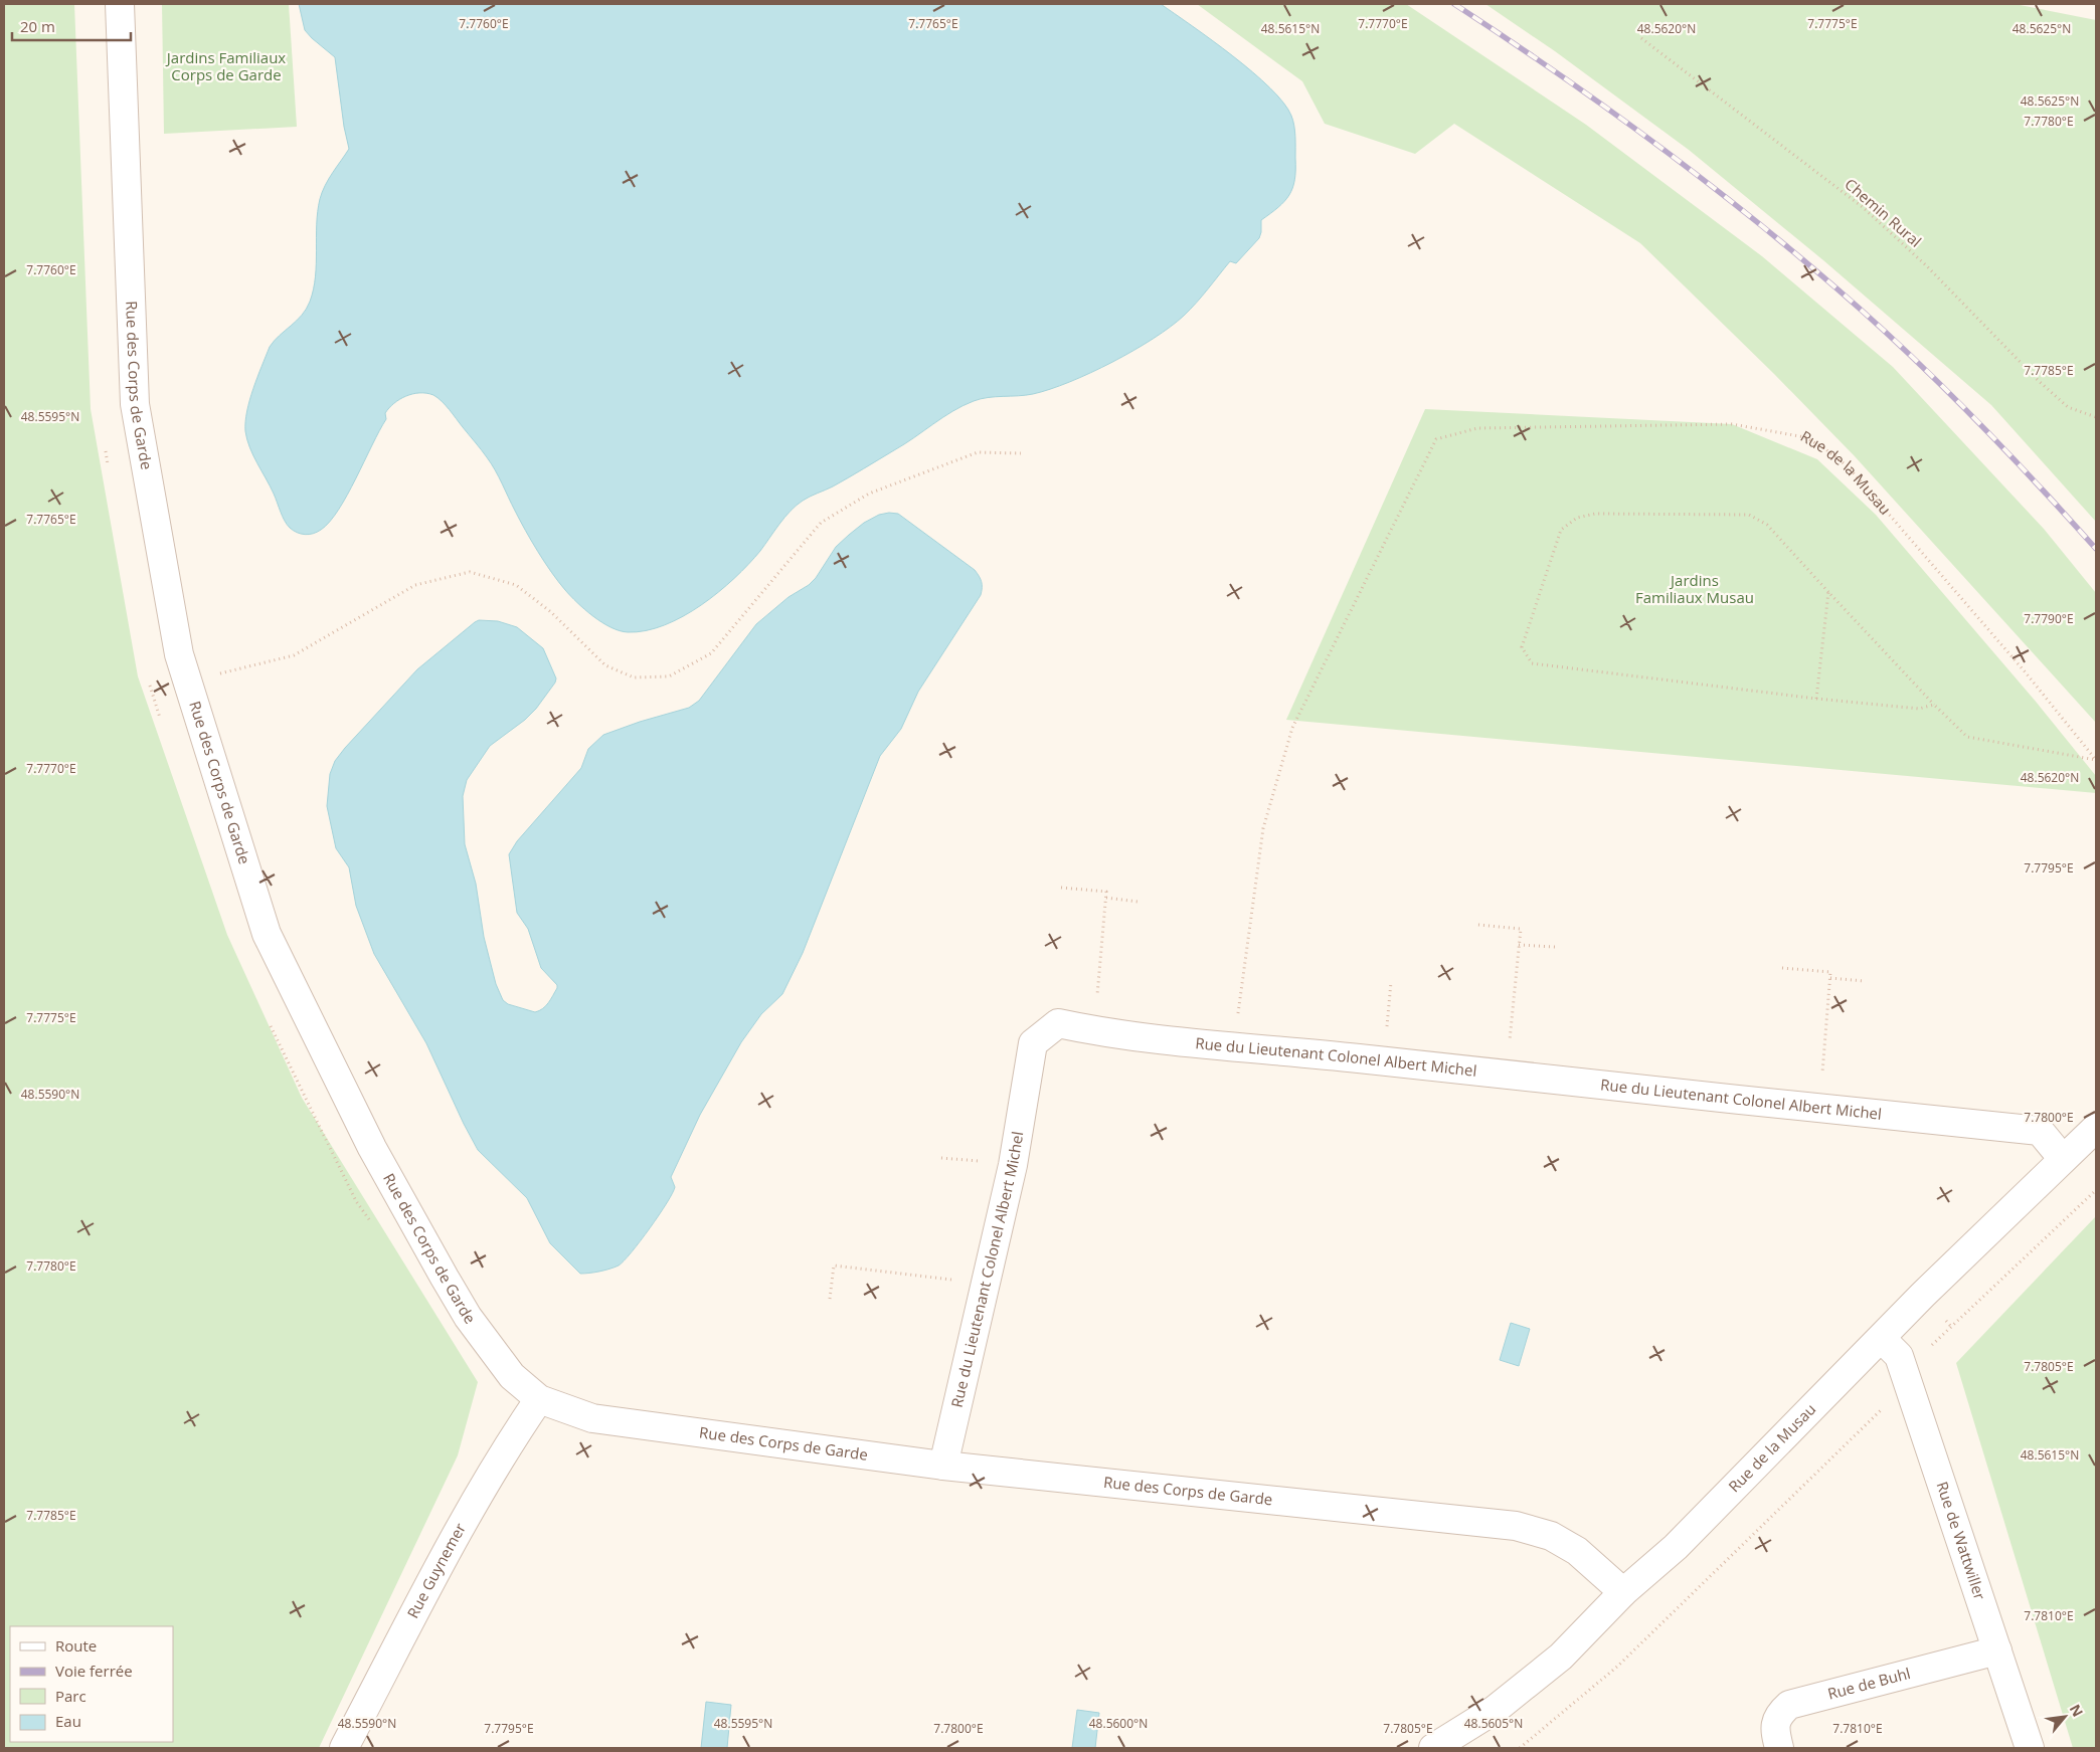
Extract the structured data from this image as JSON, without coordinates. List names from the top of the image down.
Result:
{
  "streets": {
    "street": [
      "Rue des Corps de Garde",
      "Rue de la Musau",
      "Rue du Lieutenant Colonel Albert Michel",
      "Rue de Wattwiller",
      "Rue Guynemer",
      "Rue de Buhl"
    ],
    "path": ["Chemin Rural"]
  },
  "crossings": [
    ["Rue des Corps de Garde", "Rue de la Musau"],
    ["Rue des Corps de Garde", "Rue du Lieutenant Colonel Albert Michel"],
    ["Rue des Corps de Garde", "Rue Guynemer"],
    ["Rue de la Musau", "Rue du Lieutenant Colonel Albert Michel"],
    ["Rue de la Musau", "Rue de Wattwiller"],
    ["Rue de Wattwiller", "Rue de Buhl"]
  ],
  "parks": ["Jardins Familiaux Corps de Garde", "Jardins Familiaux Musau"],
  "legend": [
    "Route",
    "Voie ferrée",
    "Parc",
    "Eau"
  ],
  "scale_bar": "20 m",
  "north": "top right",
  "coordinates": [
    "7.7760°E",
    "7.7765°E",
    "7.7770°E",
    "7.7775°E",
    "48.5625°N",
    "48.5615°N",
    "48.5620°N",
    "7.7780°E",
    "7.7785°E",
    "48.5595°N",
    "7.7790°E",
    "7.7795°E",
    "48.5590°N",
    "7.7800°E",
    "7.7805°E",
    "7.7810°E",
    "48.5600°N",
    "48.5605°N"
  ]
}
